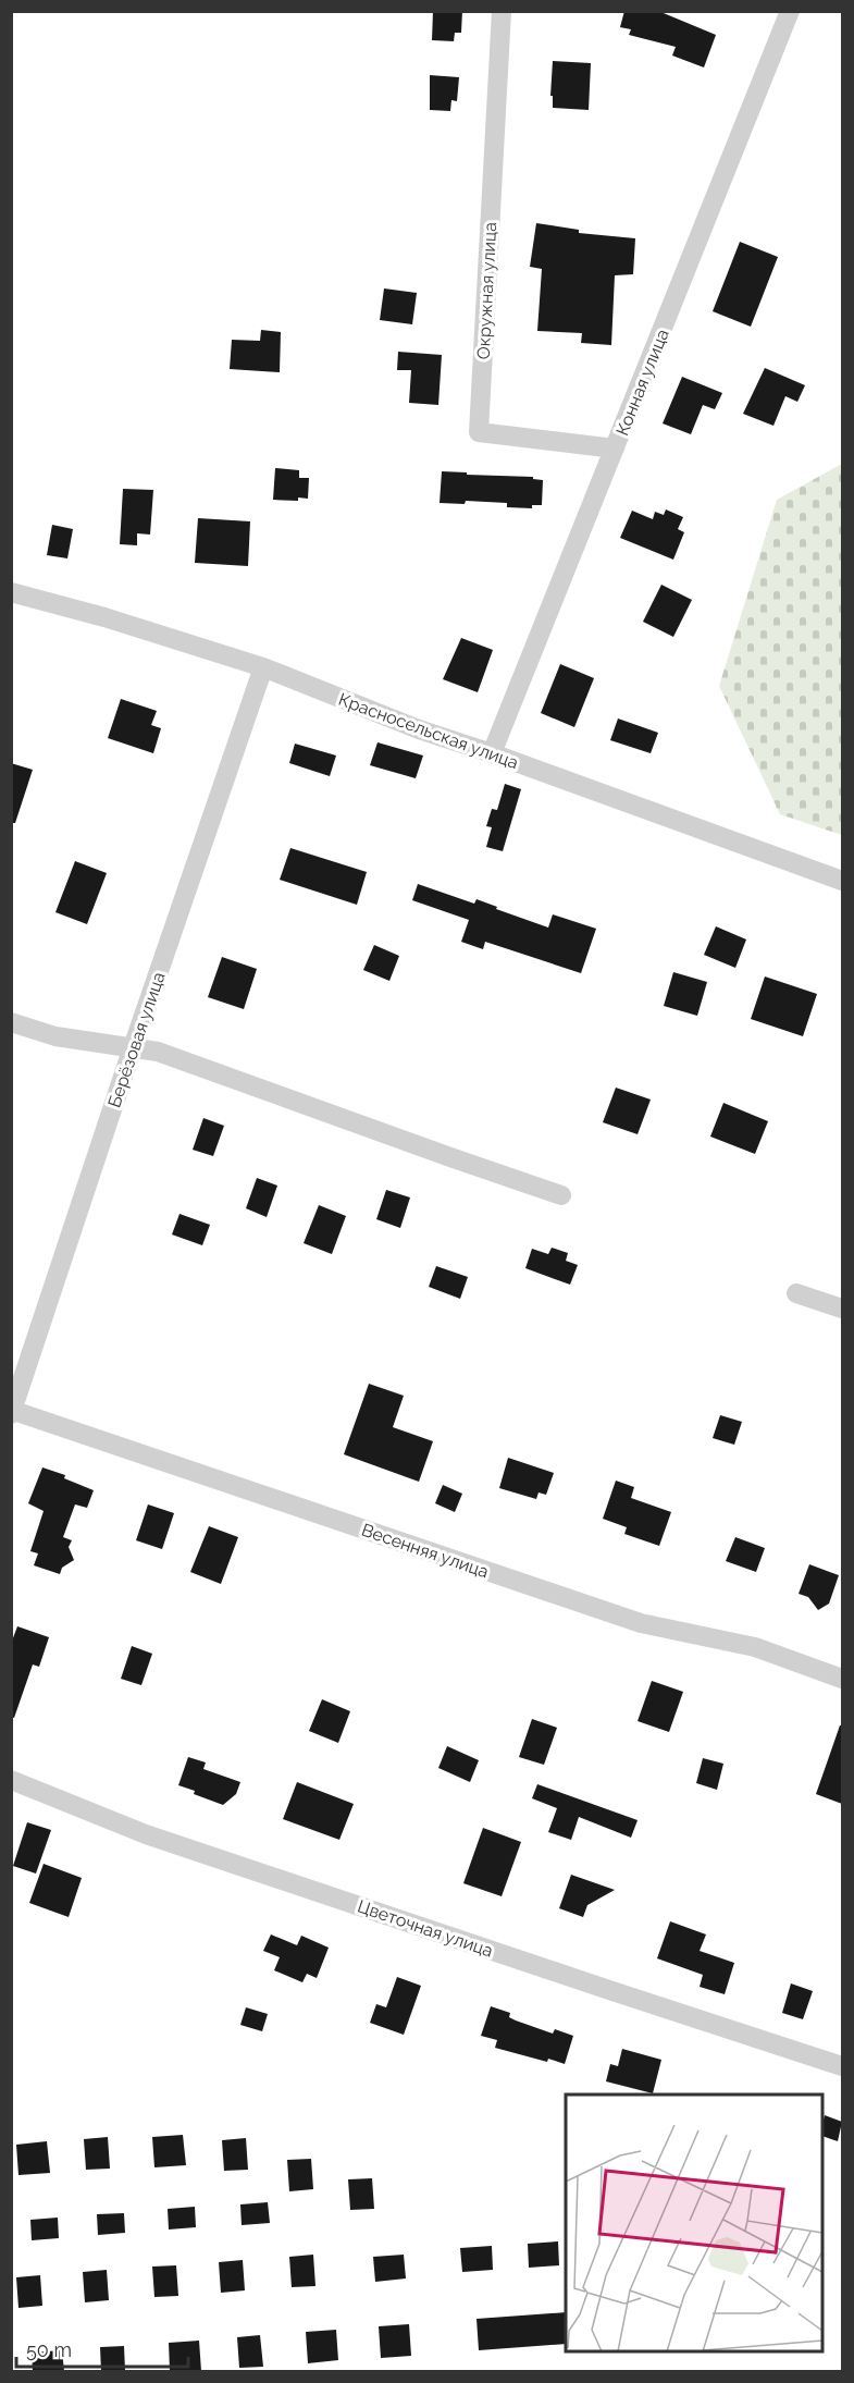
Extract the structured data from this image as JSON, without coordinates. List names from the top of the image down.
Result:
{
  "streets": {
    "street": [
      "Окружная улица",
      "Конная улица",
      "Красносельская улица",
      "Берёзовая улица",
      "Весенняя улица",
      "Цветочная улица"
    ]
  },
  "crossings": [
    ["Окружная улица", "Конная улица"],
    ["Конная улица", "Красносельская улица"],
    ["Красносельская улица", "Берёзовая улица"],
    ["Берёзовая улица", "Весенняя улица"]
  ],
  "scale_bar": "50 m"
}
